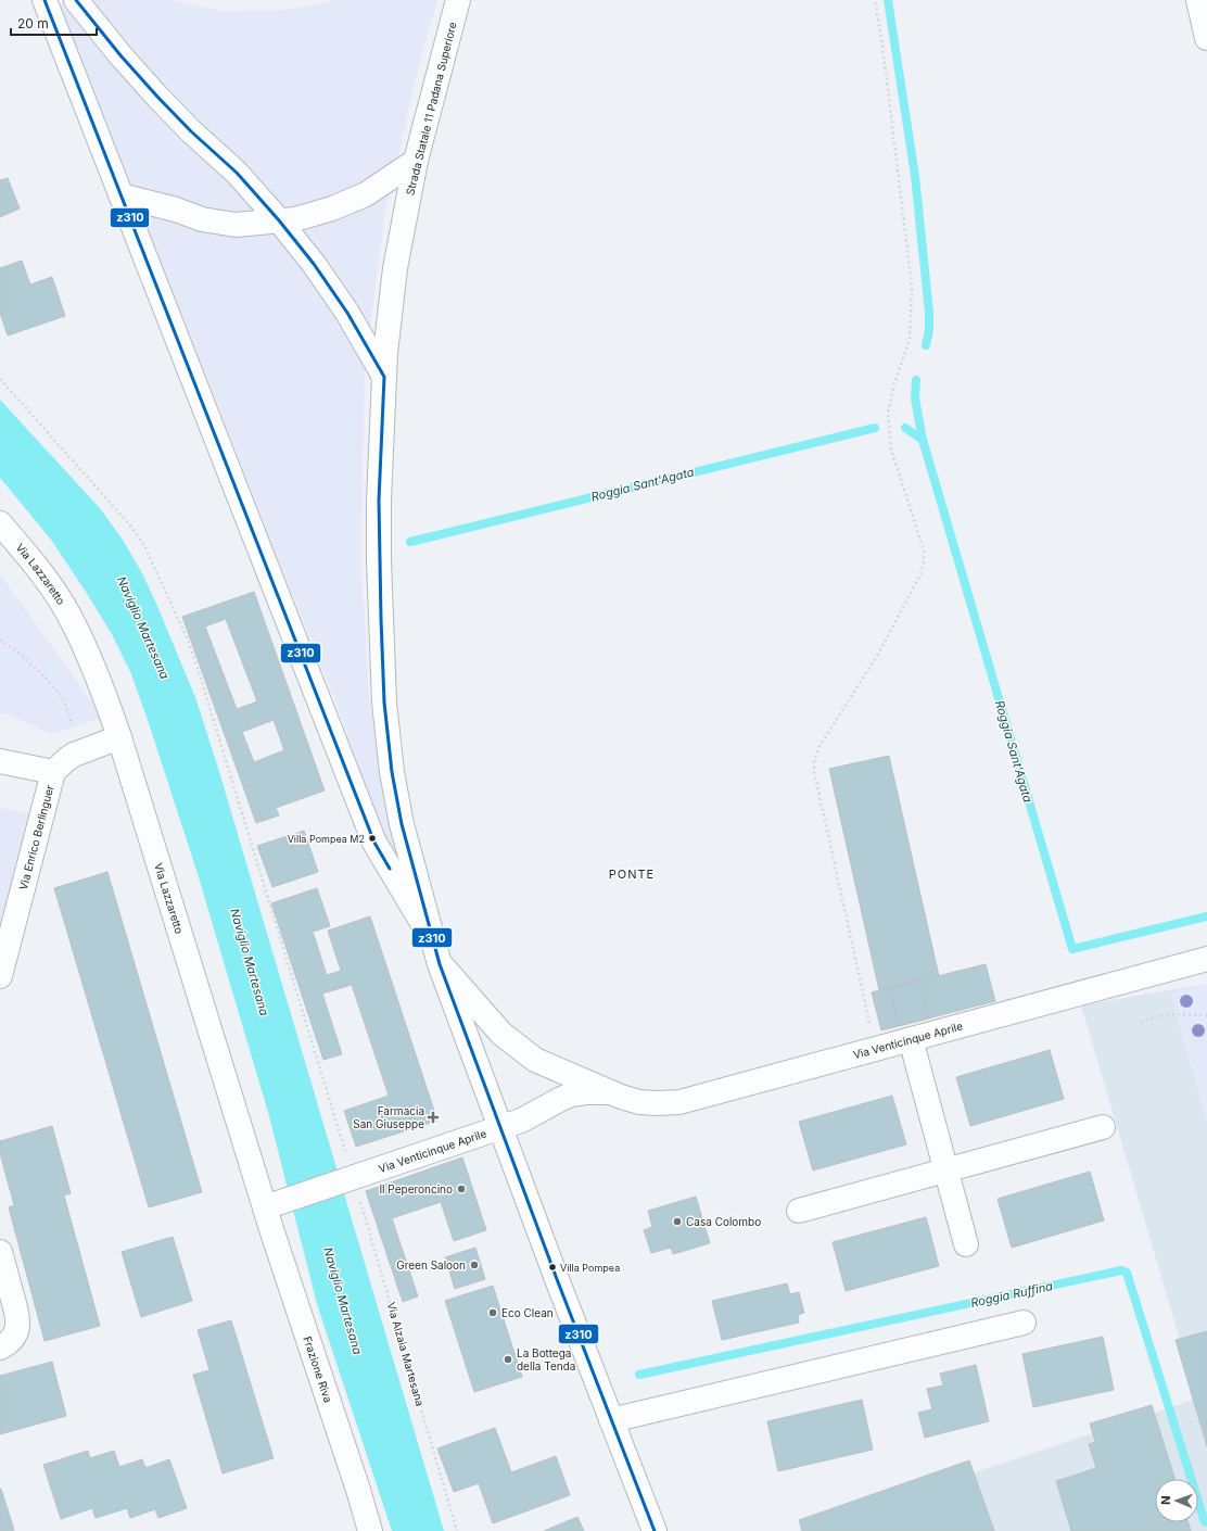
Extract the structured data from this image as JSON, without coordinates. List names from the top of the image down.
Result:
{
  "streets": {
    "street": [
      "Strada Statale 11 Padana Superiore",
      "Via Lazzaretto",
      "Via Enrico Berlinguer",
      "Via Venticinque Aprile",
      "Frazione Riva"
    ],
    "path": ["Via Alzaia Martesana"]
  },
  "crossings": [
    ["Via Lazzaretto", "Via Enrico Berlinguer"],
    ["Via Lazzaretto", "Frazione Riva"],
    ["Via Venticinque Aprile", "Via Alzaia Martesana"]
  ],
  "districts": ["PONTE"],
  "water": ["Roggia Sant'Agata", "Naviglio Martesana", "Roggia Ruffina"],
  "places": {
    "other": [
      "Villa Pompea M2",
      "Il Peperoncino",
      "Casa Colombo",
      "Green Saloon",
      "Villa Pompea",
      "Eco Clean",
      "La Bottega della Tenda"
    ],
    "health": ["Farmacia San Giuseppe"]
  },
  "lines": ["transit line z310"],
  "scale_bar": "20 m",
  "north": "left"
}
